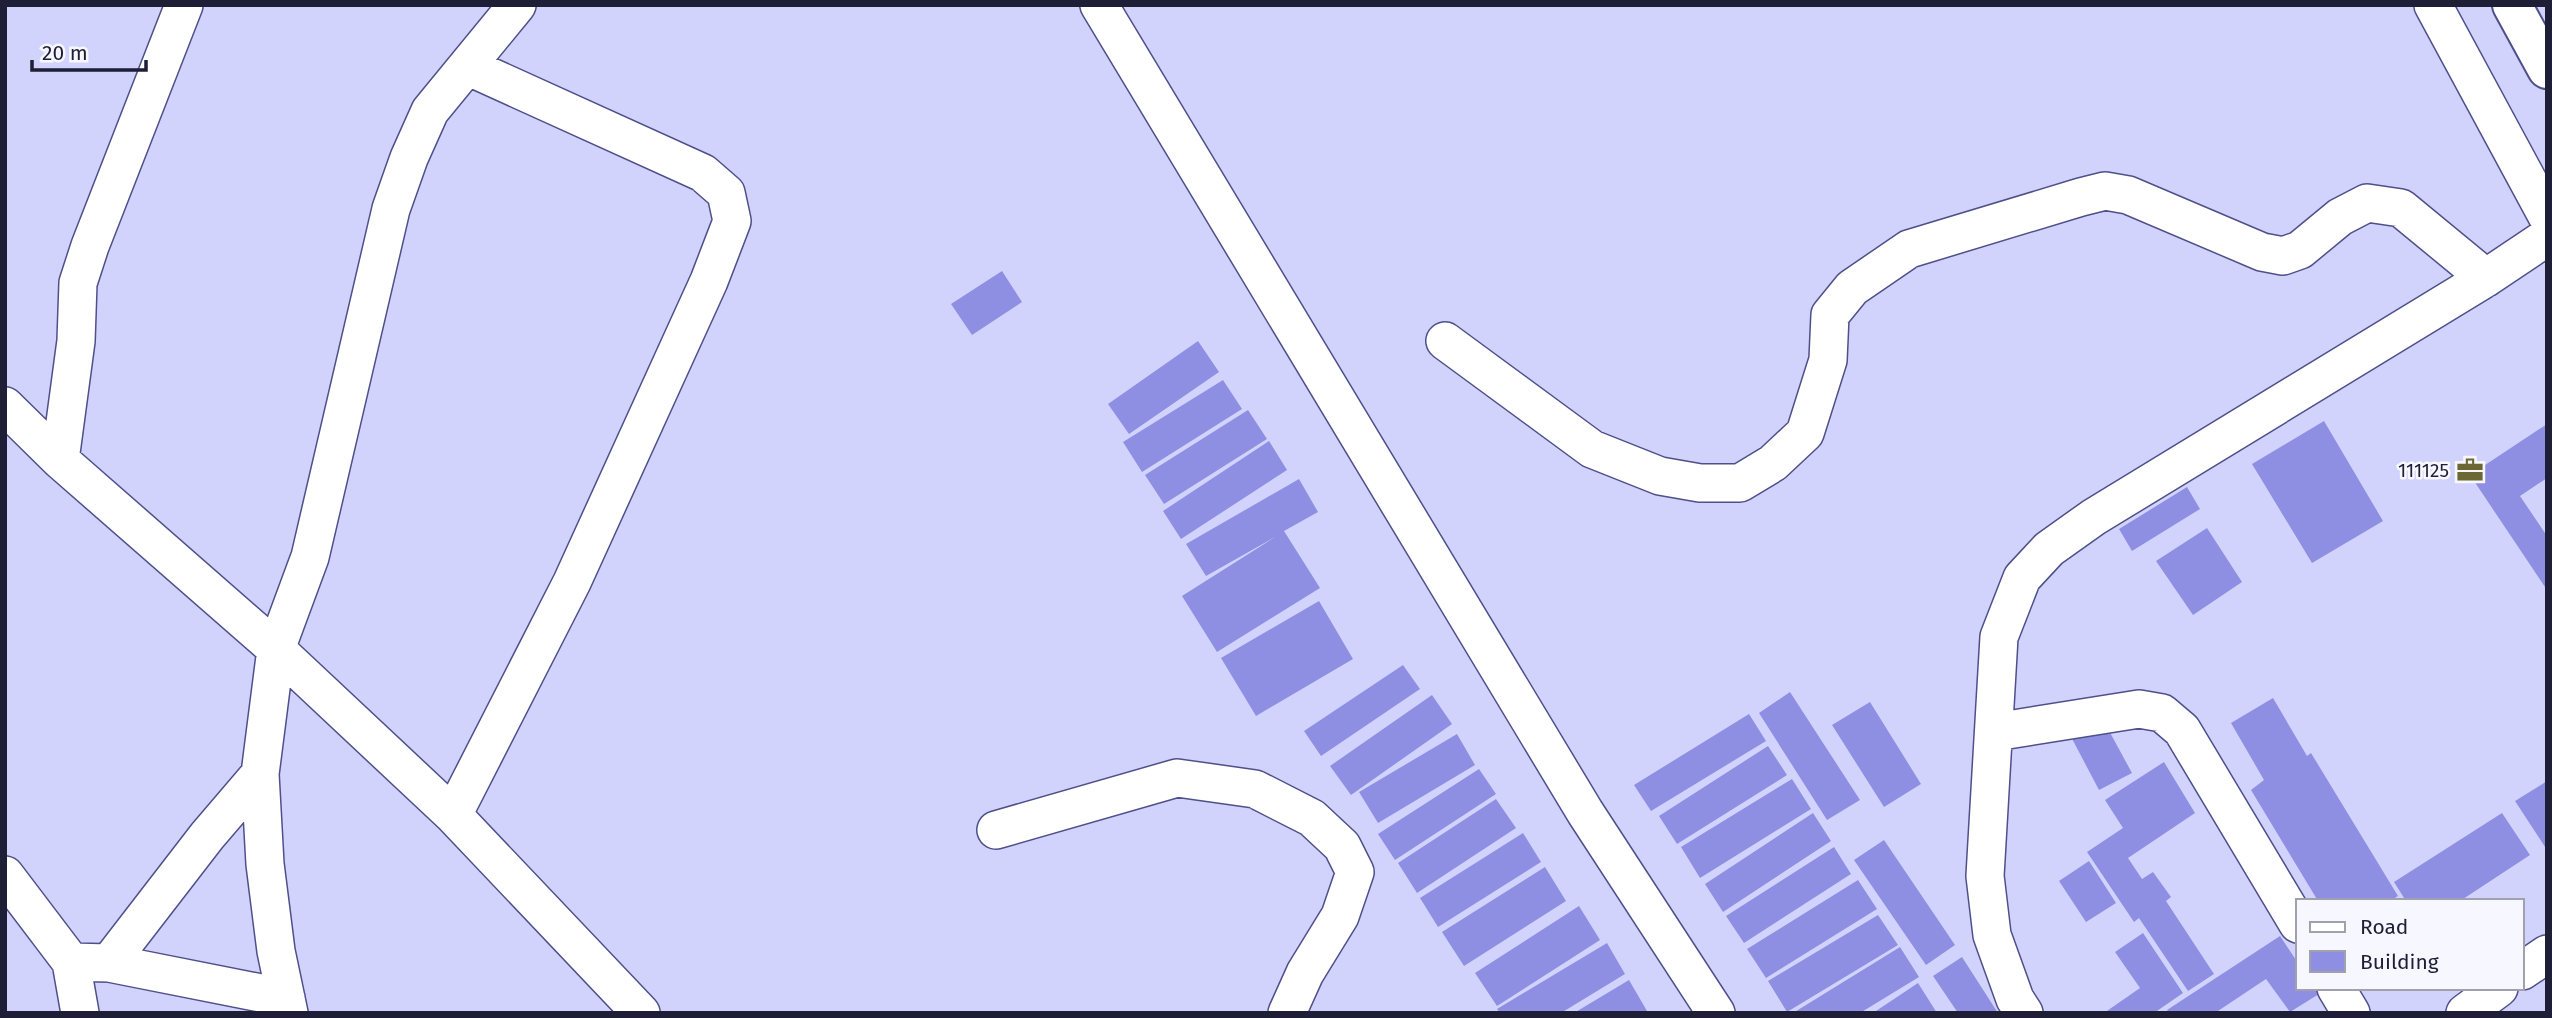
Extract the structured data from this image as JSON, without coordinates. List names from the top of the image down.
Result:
{
  "places": {
    "office": ["111125"]
  },
  "legend": ["Road", "Building"],
  "scale_bar": "20 m"
}
